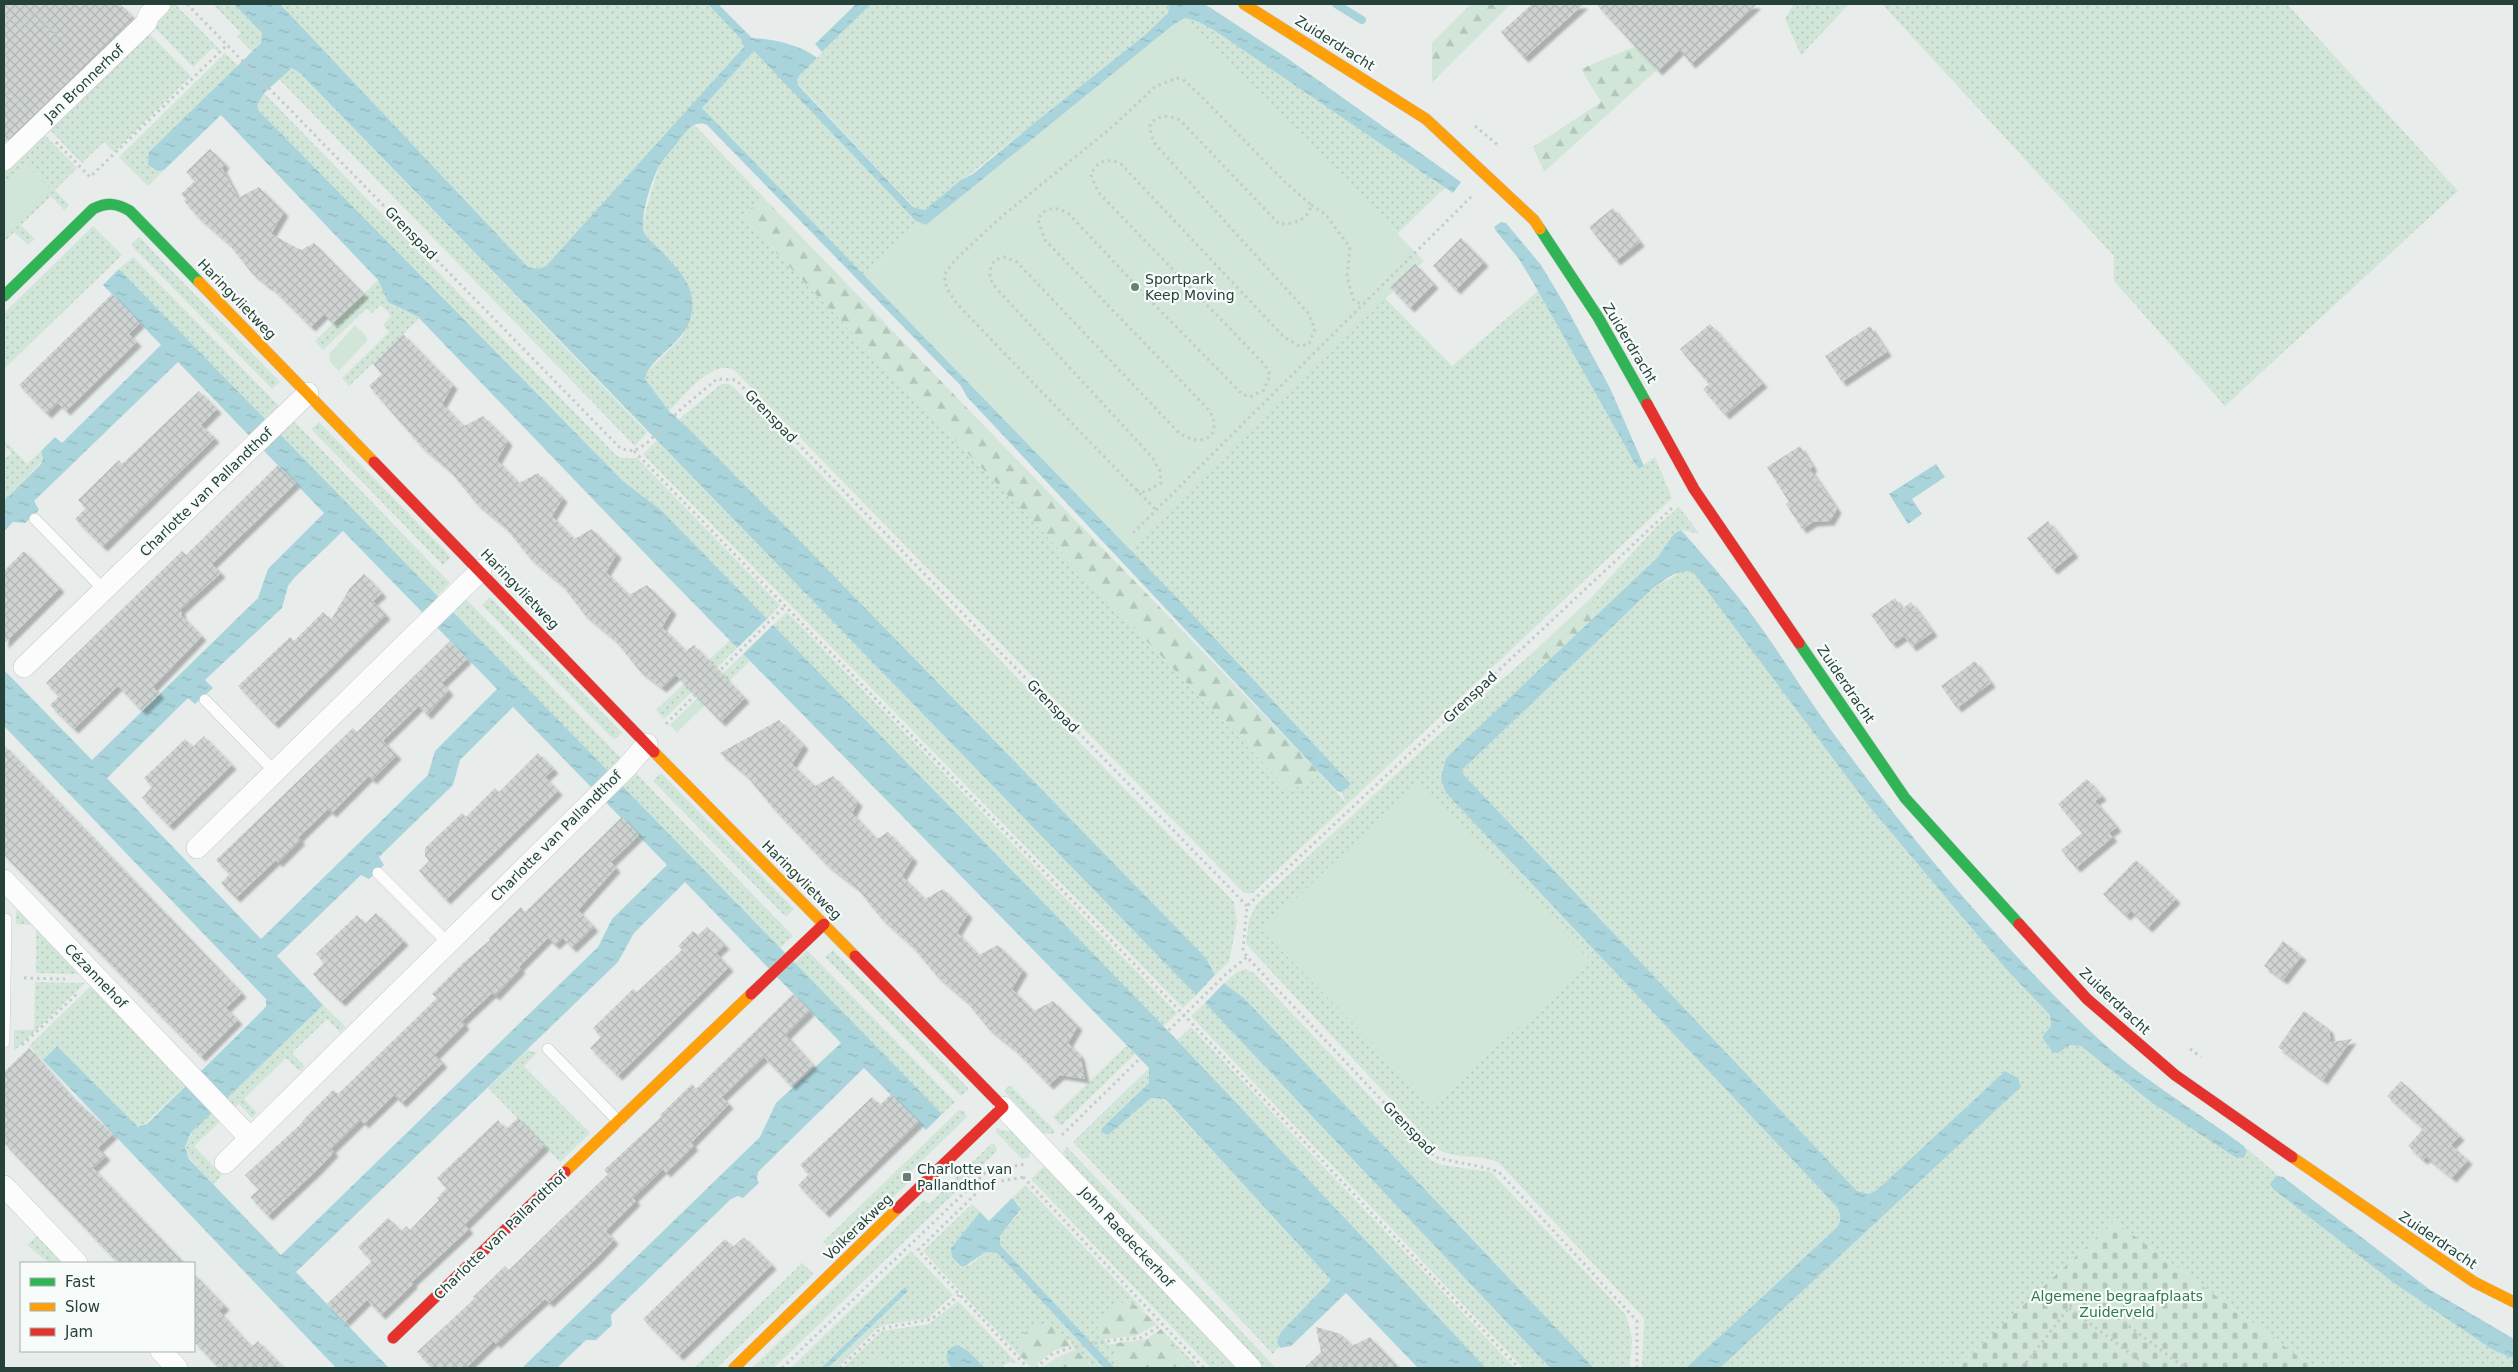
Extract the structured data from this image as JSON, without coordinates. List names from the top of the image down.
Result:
{
  "streets": {
    "street": [
      "Zuiderdracht",
      "Jan Bronnerhof",
      "Haringvlietweg",
      "Charlotte van Pallandthof",
      "Cézannehof",
      "Volkerakweg",
      "John Raedeckerhof"
    ],
    "path": ["Grenspad"]
  },
  "crossings": [
    ["Zuiderdracht", "Grenspad"],
    ["Haringvlietweg", "Charlotte van Pallandthof"],
    ["Haringvlietweg", "Volkerakweg"],
    ["Haringvlietweg", "John Raedeckerhof"],
    ["Charlotte van Pallandthof", "Cézannehof"],
    ["Volkerakweg", "John Raedeckerhof"]
  ],
  "parks": ["Algemene begraafplaats Zuiderveld"],
  "places": {
    "other": ["Sportpark Keep Moving"],
    "transit": ["Charlotte van Pallandthof"]
  },
  "legend": ["Fast", "Slow", "Jam"]
}
